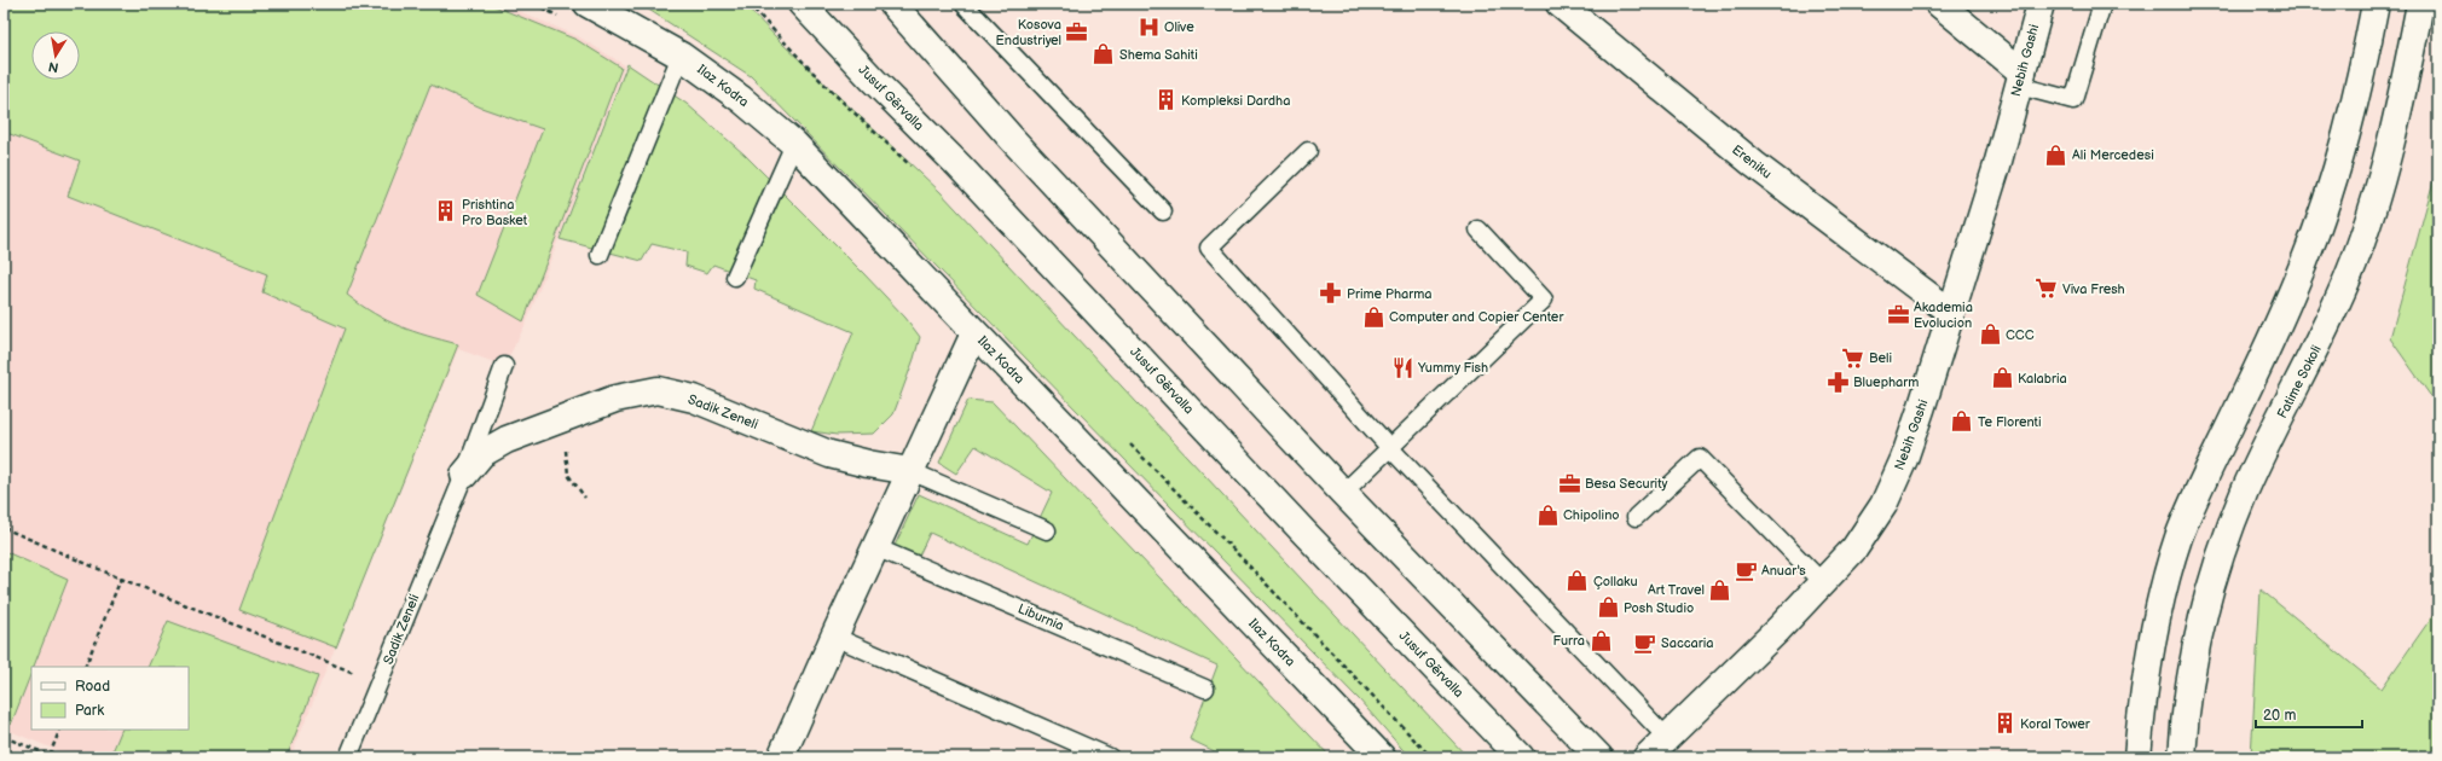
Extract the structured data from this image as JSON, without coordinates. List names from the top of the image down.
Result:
{
  "streets": {
    "main road": [
      "Nebih Gashi",
      "Ilaz Kodra",
      "Jusuf Gërvalla",
      "Ereniku",
      "Fatime Sokoli",
      "Sadik Zeneli"
    ],
    "lane": ["Liburnia"]
  },
  "crossings": [
    ["Nebih Gashi", "Ereniku"]
  ],
  "places": {
    "hospital": ["Olive"],
    "office": ["Kosova Endustriyel", "Akademia Evolucion", "Besa Security"],
    "shop": [
      "Shema Sahiti",
      "Ali Mercedesi",
      "Computer and Copier Center",
      "CCC",
      "Kalabria",
      "Te Florenti",
      "Chipolino",
      "Çollaku",
      "Art Travel",
      "Posh Studio",
      "Furra"
    ],
    "building": ["Kompleksi Dardha", "Prishtina Pro Basket", "Koral Tower"],
    "supermarket": ["Viva Fresh", "Beli"],
    "pharmacy": ["Prime Pharma", "Bluepharm"],
    "restaurant": ["Yummy Fish"],
    "cafe": ["Anuar's", "Saccaria"]
  },
  "legend": ["Road", "Park"],
  "scale_bar": "20 m",
  "north": "bottom"
}
